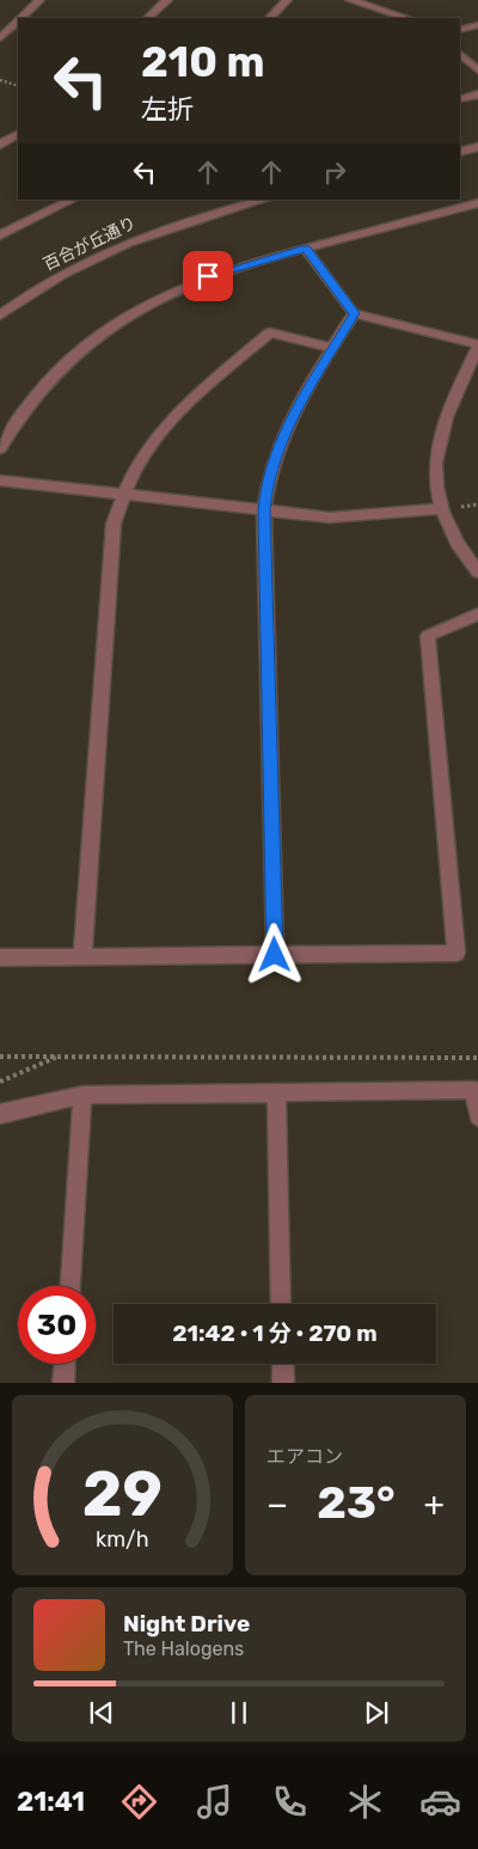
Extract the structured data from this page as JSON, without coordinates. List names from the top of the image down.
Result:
{
  "streets": {
    "street": ["百合が丘通り"]
  },
  "page": {
    "turn": ["210 m", "左折"],
    "limit": "30",
    "trip": "21:42 · 1 分 · 270 m",
    "tile": "エアコン",
    "heat": ["−", "23°", "+"],
    "song": ["Night Drive", "The Halogens"],
    "tabs": "21:41",
    "gauge": ["29", "km/h"]
  }
}
